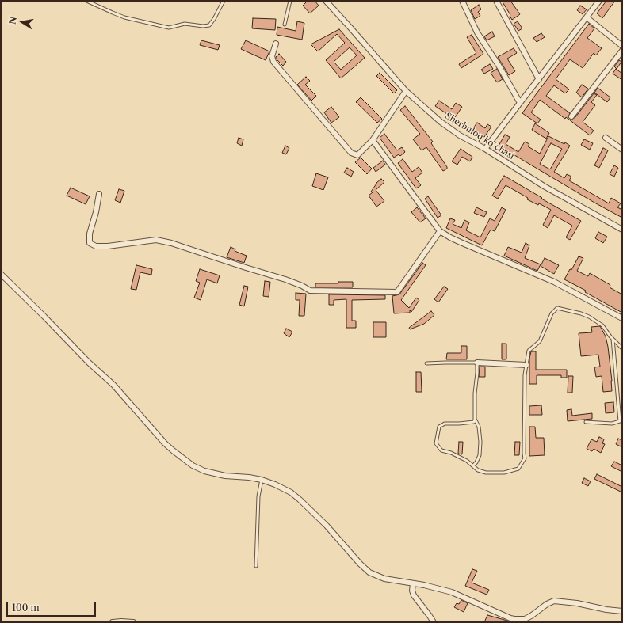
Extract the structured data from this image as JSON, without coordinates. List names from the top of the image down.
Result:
{
  "streets": {
    "street": ["Sherbuloq koʻchasi"]
  },
  "scale_bar": "100 m",
  "north": "left"
}
